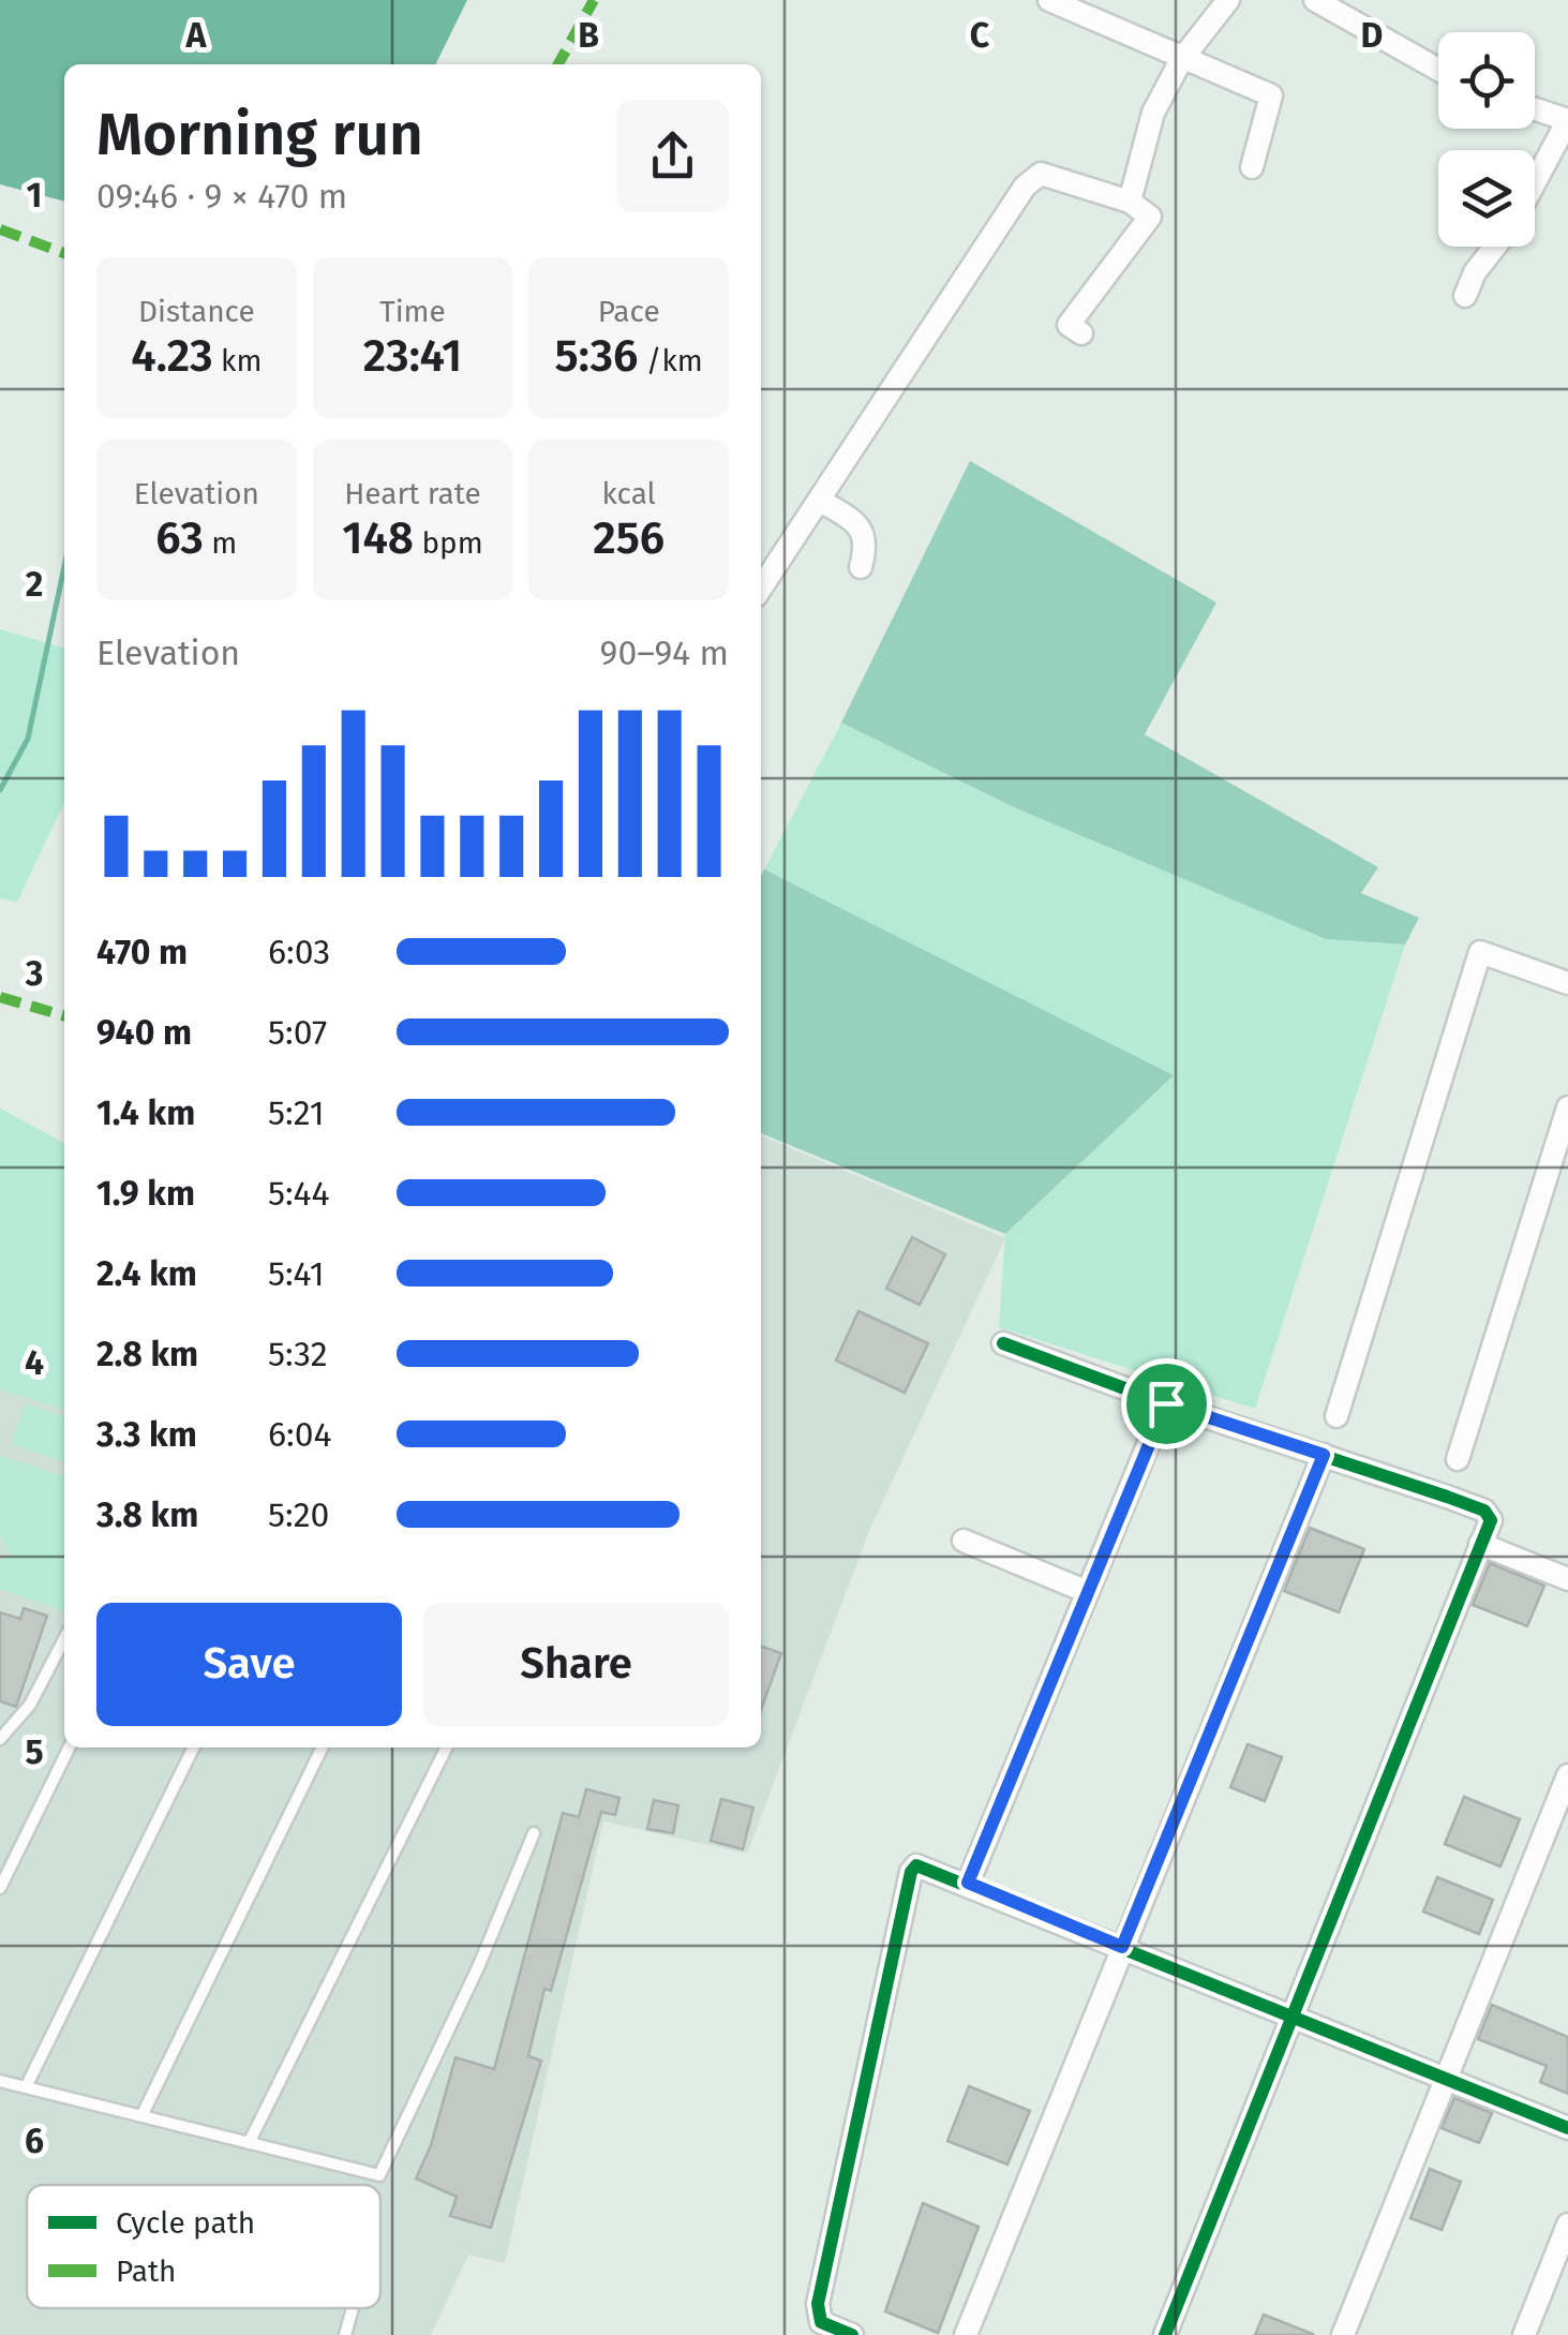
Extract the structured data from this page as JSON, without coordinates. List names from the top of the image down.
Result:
{
  "legend": ["Cycle path", "Path"],
  "page": {
    "heading": ["Morning run", "09:46 · 9 × 470 m"],
    "stats": [
      ["Distance", "4.23 km"],
      ["Time", "23:41"],
      ["Pace", "5:36 /km"],
      ["Elevation", "63 m"],
      ["Heart rate", "148 bpm"],
      ["kcal", "256"]
    ],
    "chart": ["Elevation", "90–94 m"],
    "list": [
      {
        "name": "470 m",
        "note": "6:03"
      },
      {
        "name": "940 m",
        "note": "5:07"
      },
      {
        "name": "1.4 km",
        "note": "5:21"
      },
      {
        "name": "1.9 km",
        "note": "5:44"
      },
      {
        "name": "2.4 km",
        "note": "5:41"
      },
      {
        "name": "2.8 km",
        "note": "5:32"
      },
      {
        "name": "3.3 km",
        "note": "6:04"
      },
      {
        "name": "3.8 km",
        "note": "5:20"
      }
    ],
    "buttons": ["Save", "Share"]
  },
  "grid": {
    "columns": [
      "A",
      "B",
      "C",
      "D"
    ],
    "rows": [
      "1",
      "2",
      "3",
      "4",
      "5",
      "6"
    ]
  }
}
